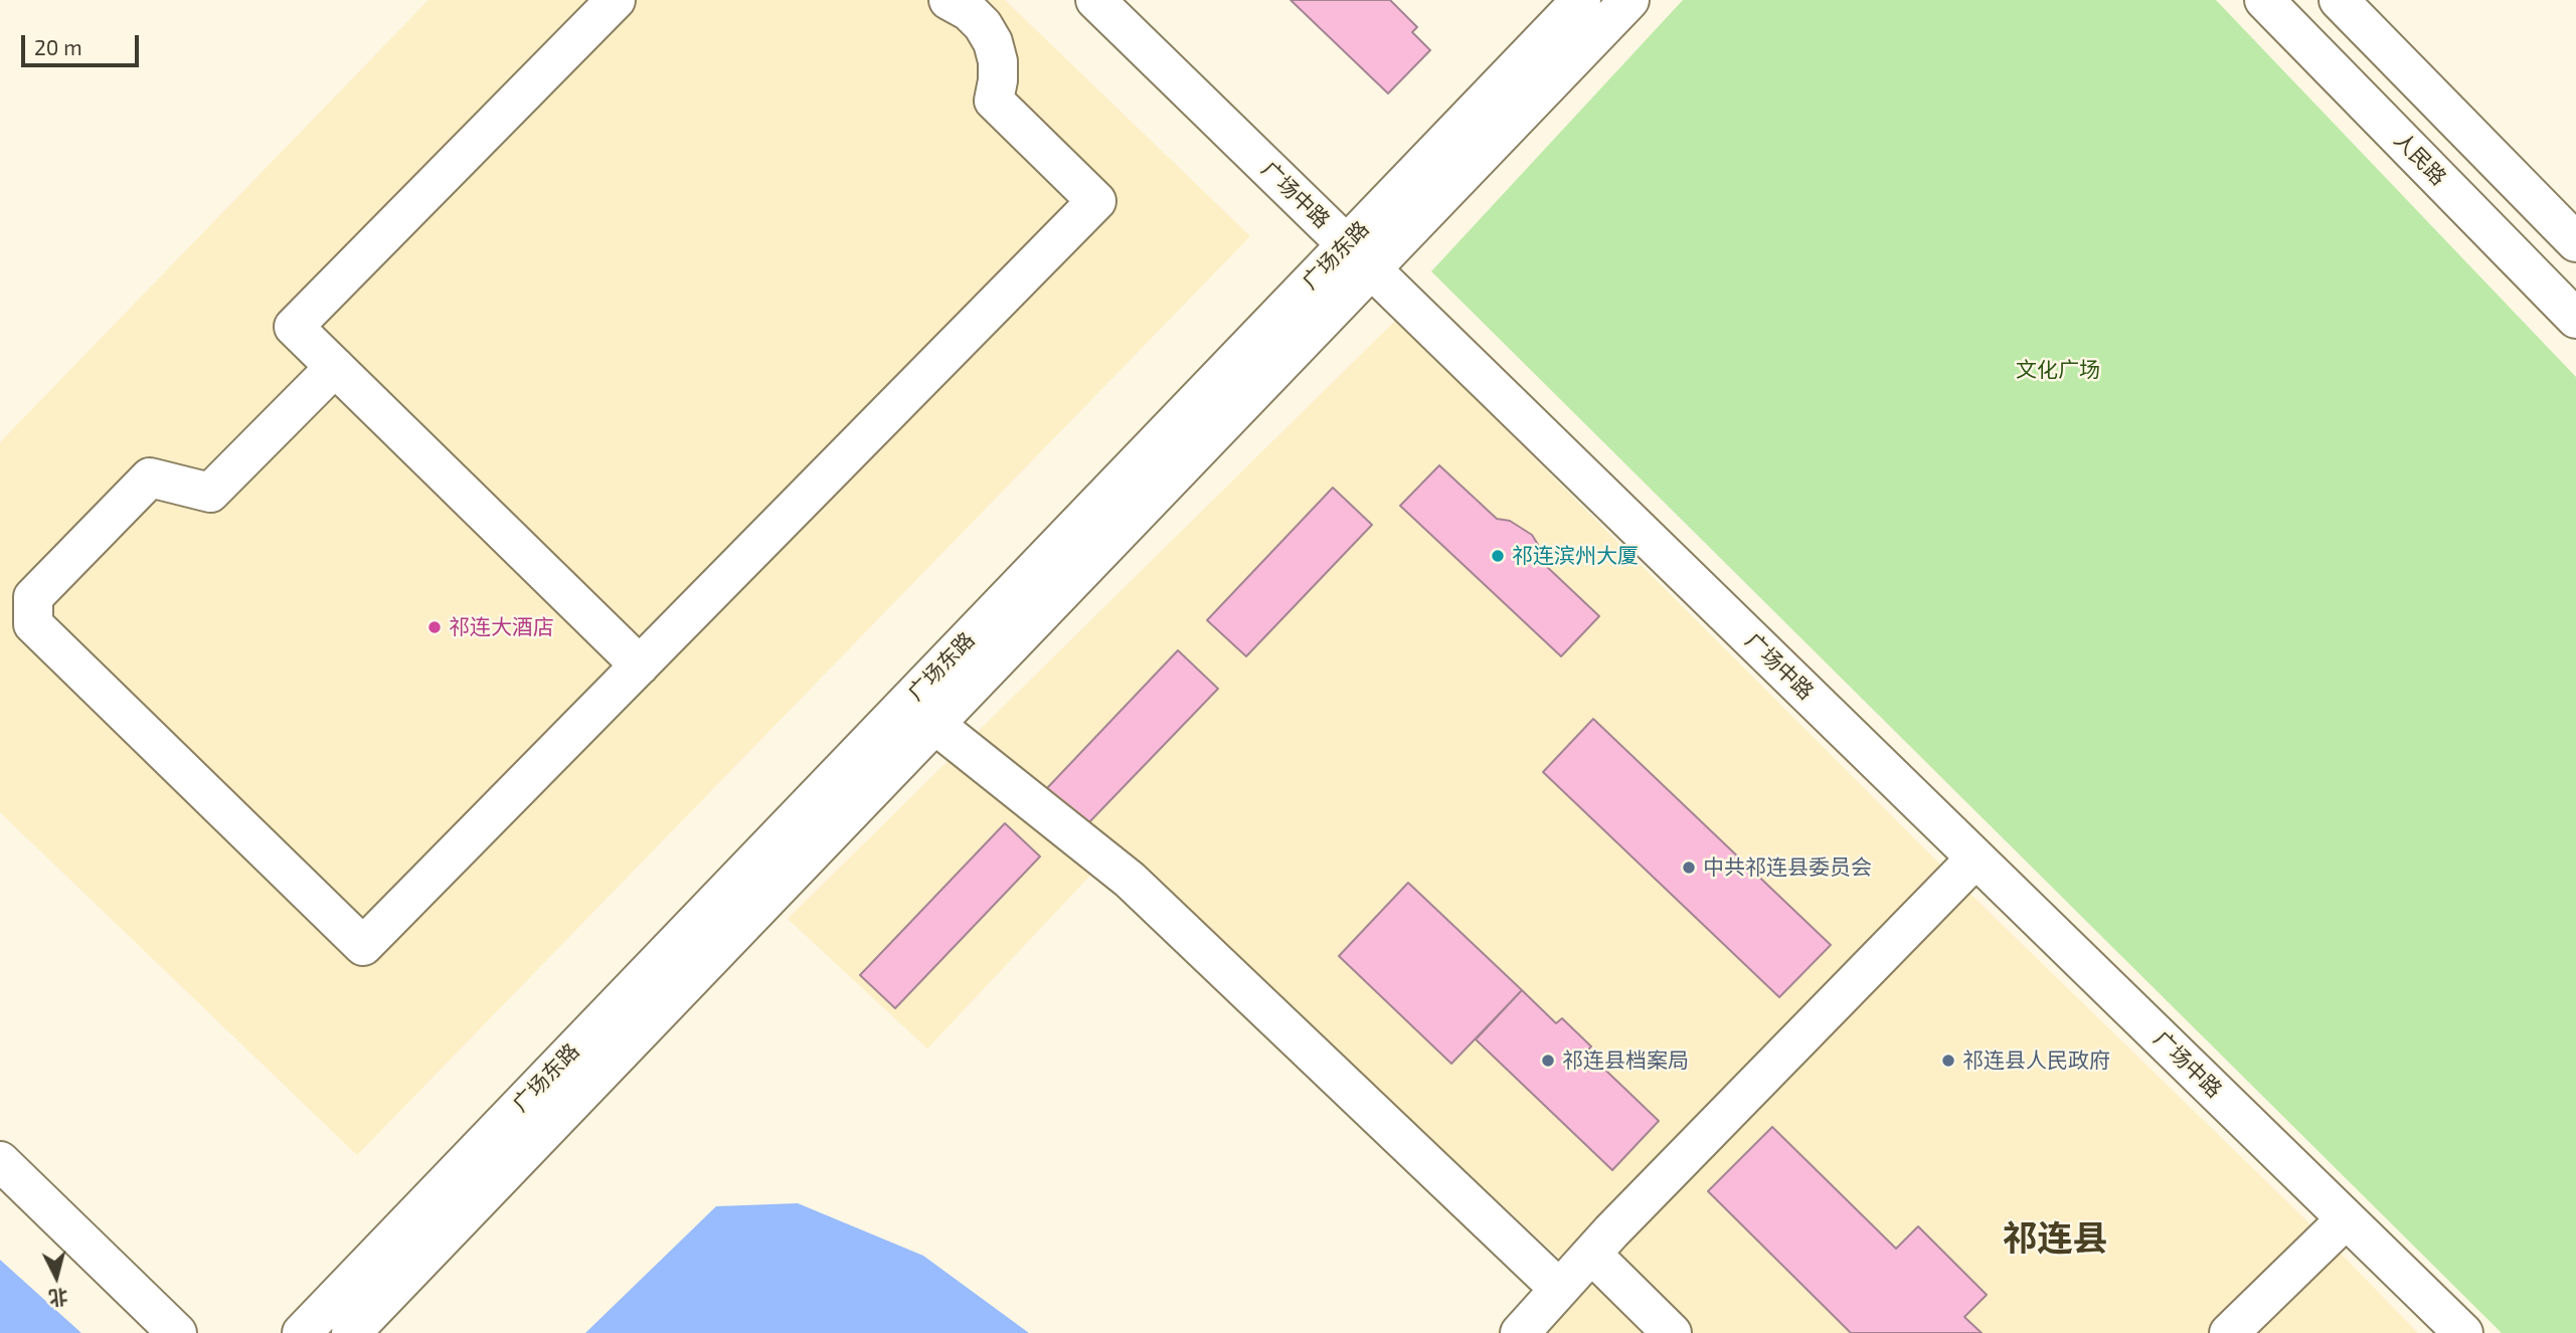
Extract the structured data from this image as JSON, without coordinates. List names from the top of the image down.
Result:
{
  "streets": {
    "street": ["人民路", "广场中路", "广场东路"]
  },
  "crossings": [
    ["广场中路", "广场东路"]
  ],
  "districts": ["祁连县"],
  "parks": ["文化广场"],
  "places": [
    "祁连滨州大厦",
    "祁连大酒店",
    "中共祁连县委员会",
    "祁连县档案局",
    "祁连县人民政府"
  ],
  "scale_bar": "20 m",
  "north": "bottom"
}
